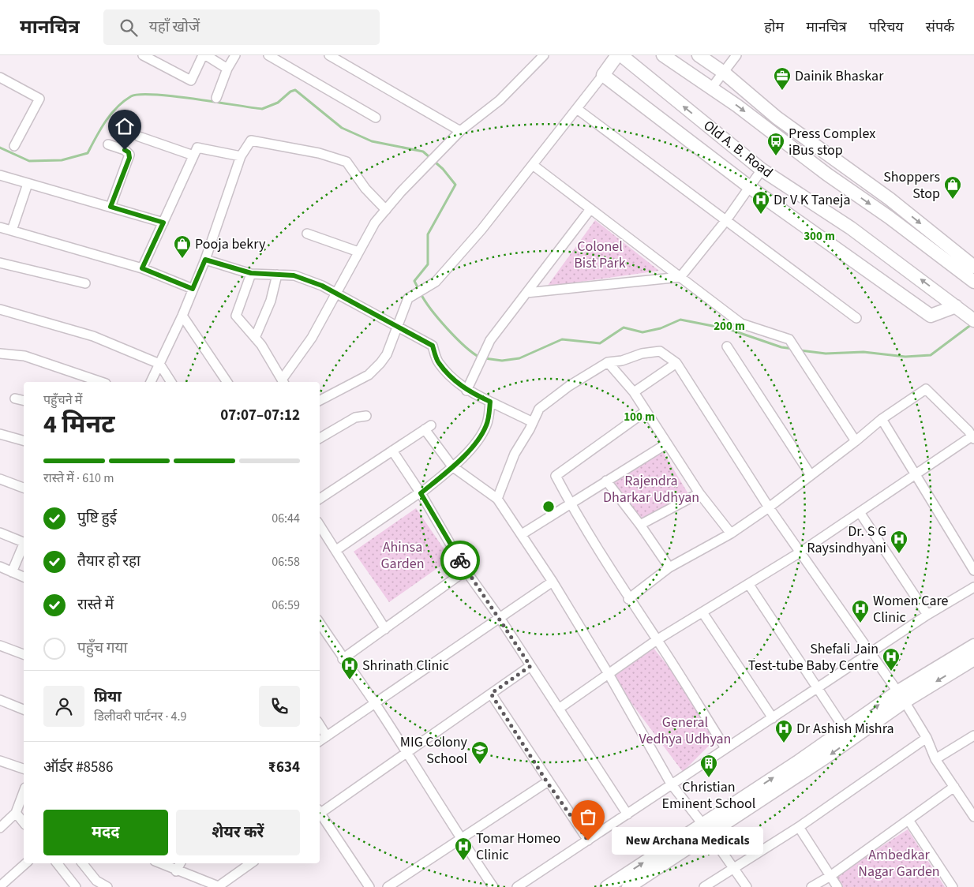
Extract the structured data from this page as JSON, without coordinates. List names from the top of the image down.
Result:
{
  "streets": {
    "main road": ["Old A. B. Road"]
  },
  "parks": [
    "Colonel Bist Park",
    "Rajendra Dharkar Udhyan",
    "Ahinsa Garden",
    "General Vedhya Udhyan",
    "Ambedkar Nagar Garden"
  ],
  "places": {
    "office": ["Dainik Bhaskar"],
    "bus stop": ["Press Complex iBus stop"],
    "shop": ["Shoppers Stop", "Pooja bekry"],
    "hospital": [
      "Dr V K Taneja",
      "Dr. S G Raysindhyani",
      "Women Care Clinic",
      "Shefali Jain Test-tube Baby Centre",
      "Shrinath Clinic",
      "Dr Ashish Mishra",
      "Tomar Homeo Clinic"
    ],
    "school or university": ["MIG Colony School"],
    "building": ["Christian Eminent School"],
    "other": ["New Archana Medicals"]
  },
  "page": {
    "header": "मानचित्र",
    "search": "यहाँ खोजें",
    "nav": [
      "होम",
      "मानचित्र",
      "परिचय",
      "संपर्क"
    ],
    "heading": ["4 मिनट", "पहुँचने में", "07:07–07:12"],
    "panel": [
      "प्रिया",
      "डिलीवरी पार्टनर · 4.9",
      "ऑर्डर #8586",
      "₹634"
    ],
    "bar": "रास्ते में · 610 m",
    "list": [
      ["पुष्टि हुई", "06:44"],
      ["तैयार हो रहा", "06:58"],
      ["रास्ते में", "06:59"],
      "पहुँच गया"
    ],
    "buttons": ["मदद", "शेयर करें"],
    "bubble": "New Archana Medicals"
  },
  "rings": ["300 m", "200 m", "100 m"]
}
